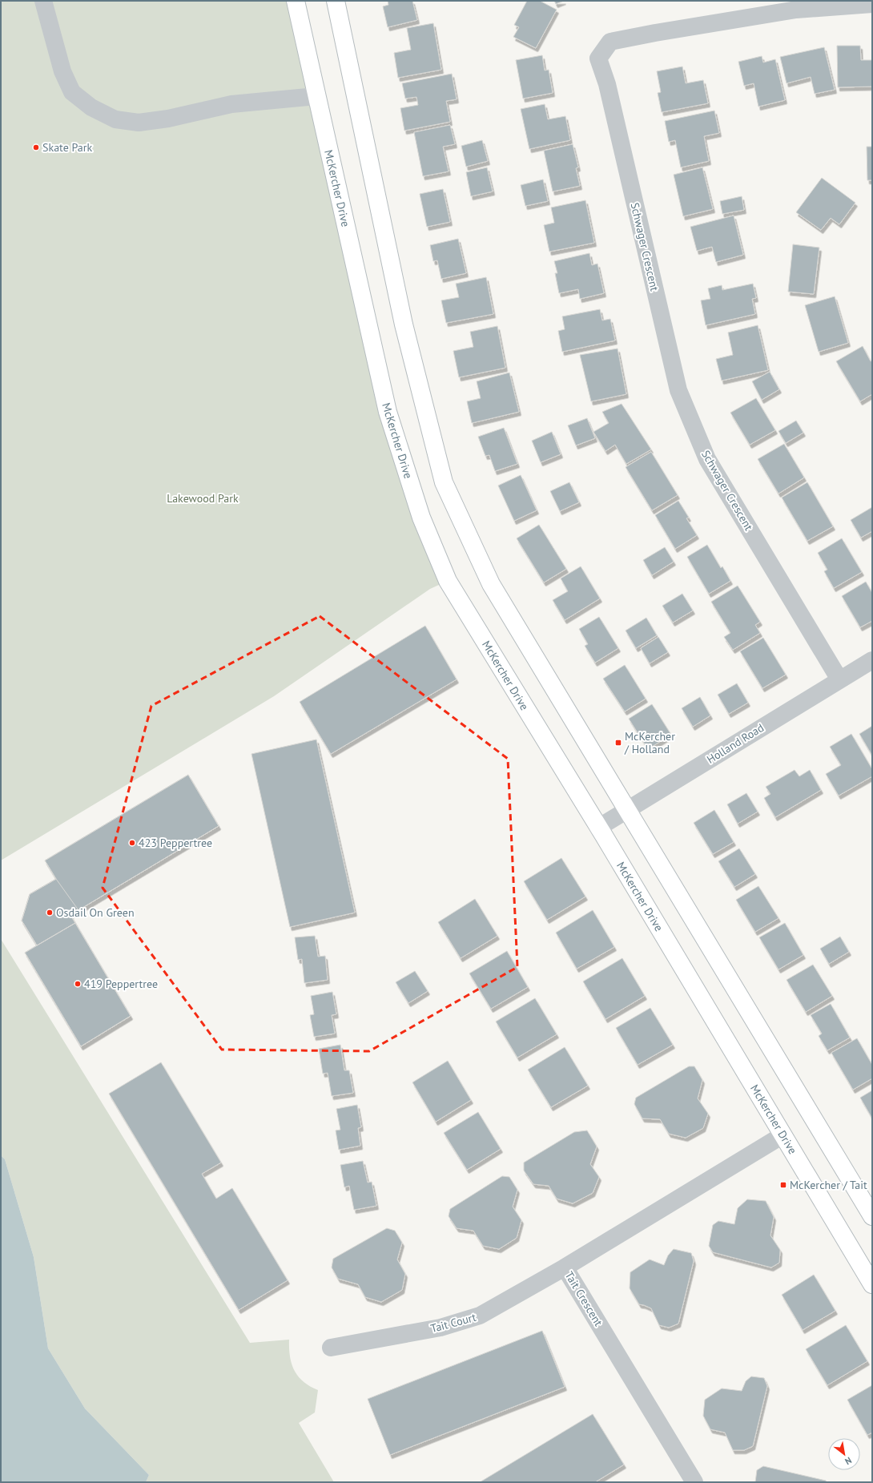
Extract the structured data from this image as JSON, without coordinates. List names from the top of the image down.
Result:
{
  "streets": {
    "main road": ["McKercher Drive"],
    "street": [
      "Schwager Crescent",
      "Holland Road",
      "Tait Crescent",
      "Tait Court"
    ]
  },
  "crossings": [
    ["McKercher Drive", "Holland Road"],
    ["McKercher Drive", "Tait Crescent"],
    ["Schwager Crescent", "Holland Road"],
    ["Tait Crescent", "Tait Court"]
  ],
  "parks": ["Lakewood Park"],
  "places": {
    "other": [
      "Skate Park",
      "423 Peppertree",
      "Osdail On Green",
      "419 Peppertree"
    ],
    "transit": ["McKercher / Holland", "McKercher / Tait"]
  },
  "north": "bottom right"
}
